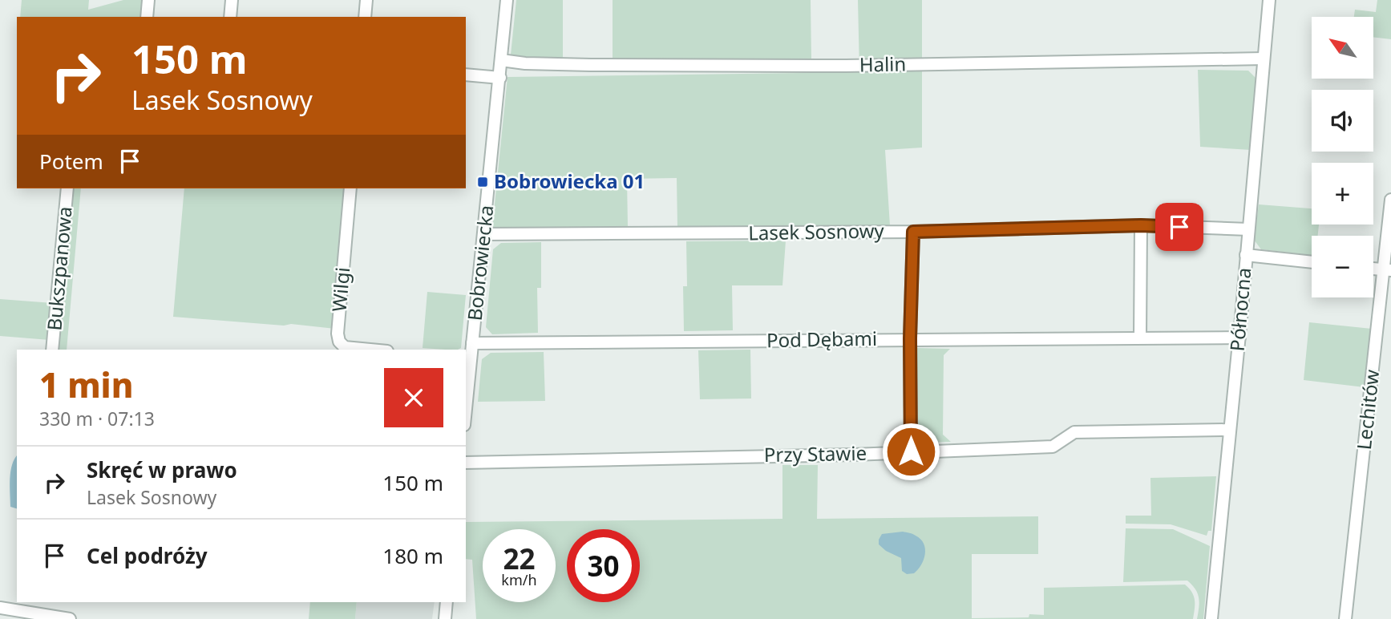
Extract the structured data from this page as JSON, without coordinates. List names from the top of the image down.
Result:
{
  "streets": {
    "street": [
      "Halin",
      "Lasek Sosnowy",
      "Bobrowiecka",
      "Bukszpanowa",
      "Wilgi",
      "Północna",
      "Pod Dębami",
      "Lechitów",
      "Przy Stawie"
    ]
  },
  "crossings": [
    ["Halin", "Bobrowiecka"],
    ["Halin", "Północna"],
    ["Lasek Sosnowy", "Bobrowiecka"],
    ["Lasek Sosnowy", "Północna"],
    ["Bobrowiecka", "Pod Dębami"],
    ["Północna", "Pod Dębami"],
    ["Północna", "Przy Stawie"]
  ],
  "places": {
    "transit": ["Bobrowiecka 01"]
  },
  "north": "top left",
  "page": {
    "map_buttons": ["+", "−"],
    "turn": ["150 m", "Lasek Sosnowy"],
    "then": "Potem",
    "heading": ["1 min", "330 m · 07:13"],
    "list": [
      {
        "name": "Skręć w prawo",
        "note": "Lasek Sosnowy",
        "value": "150 m"
      },
      {
        "name": "Cel podróży",
        "value": "180 m"
      }
    ],
    "speed": "22 km/h",
    "limit": "30"
  }
}
